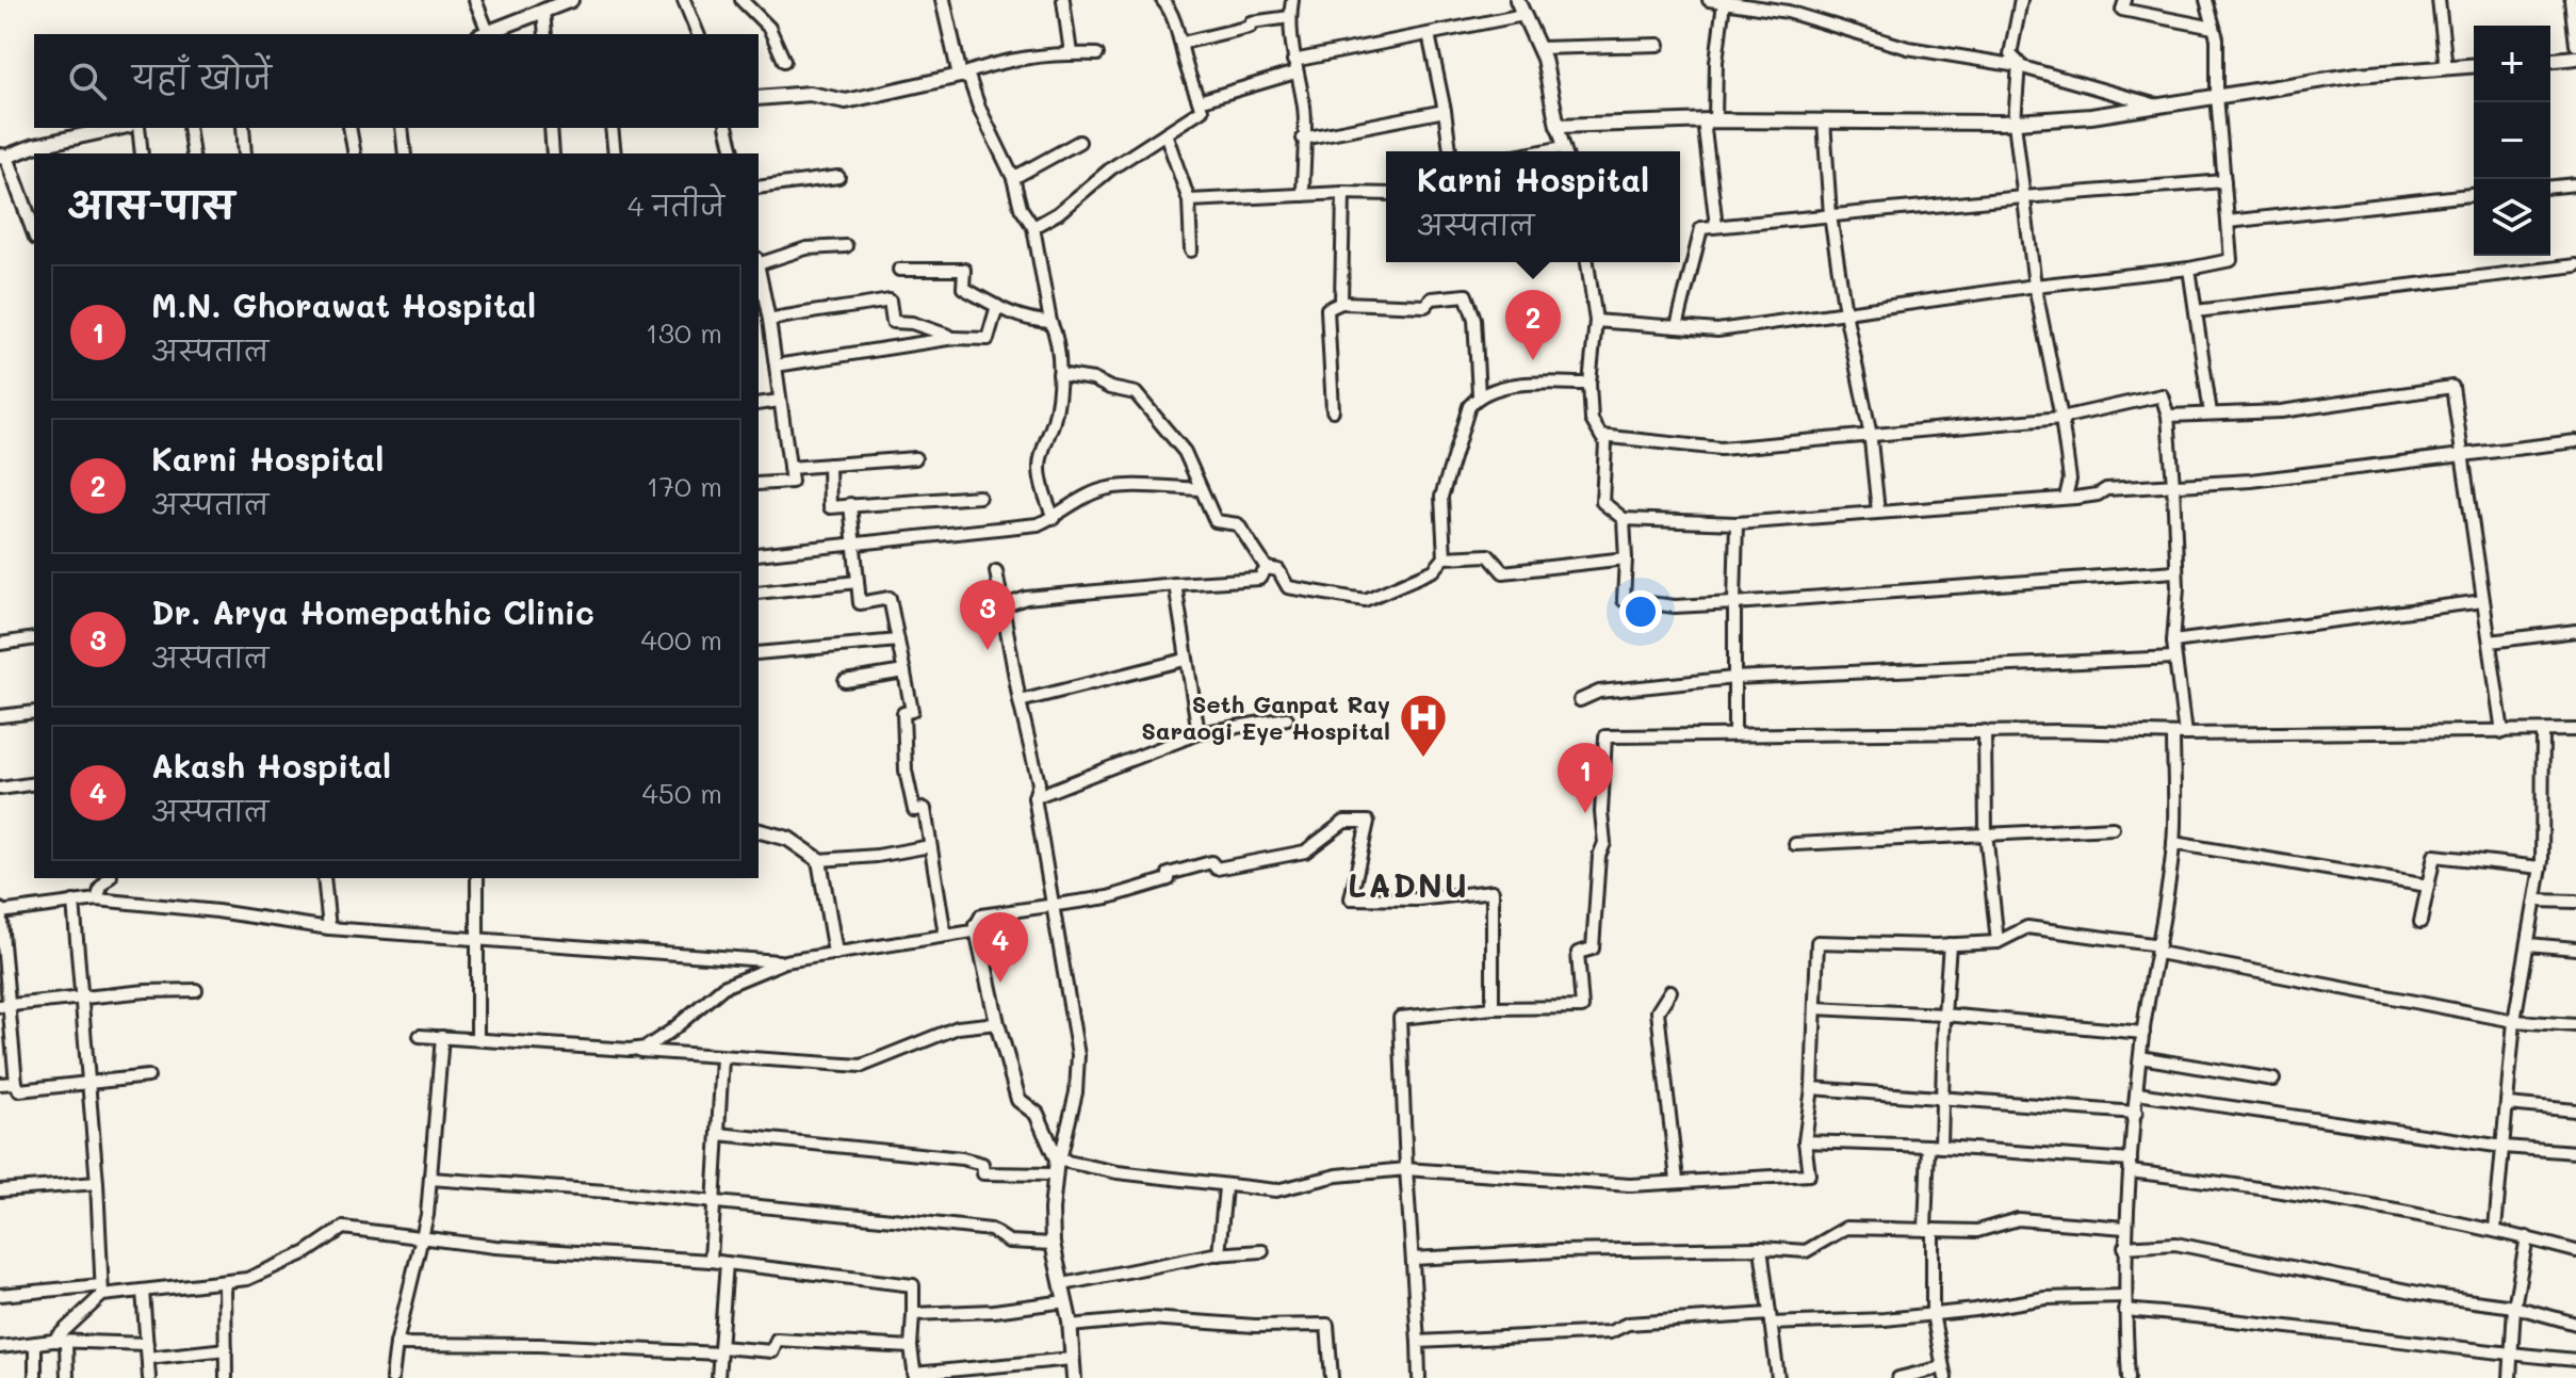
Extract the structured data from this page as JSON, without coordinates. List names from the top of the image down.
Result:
{
  "districts": ["LADNU"],
  "places": {
    "hospital": ["Seth Ganpat Ray Saraogi Eye Hospital"]
  },
  "page": {
    "map_buttons": ["+", "−"],
    "search": "यहाँ खोजें",
    "popup": ["Karni Hospital", "अस्पताल"],
    "heading": ["आस-पास", "4 नतीजे"],
    "list": [
      {
        "mark": "1",
        "name": "M.N. Ghorawat Hospital",
        "note": "अस्पताल",
        "value": "130 m"
      },
      {
        "mark": "2",
        "name": "Karni Hospital",
        "note": "अस्पताल",
        "value": "170 m"
      },
      {
        "mark": "3",
        "name": "Dr. Arya Homepathic Clinic",
        "note": "अस्पताल",
        "value": "400 m"
      },
      {
        "mark": "4",
        "name": "Akash Hospital",
        "note": "अस्पताल",
        "value": "450 m"
      }
    ],
    "pins": [
      "2",
      "3",
      "1",
      "4"
    ]
  }
}
